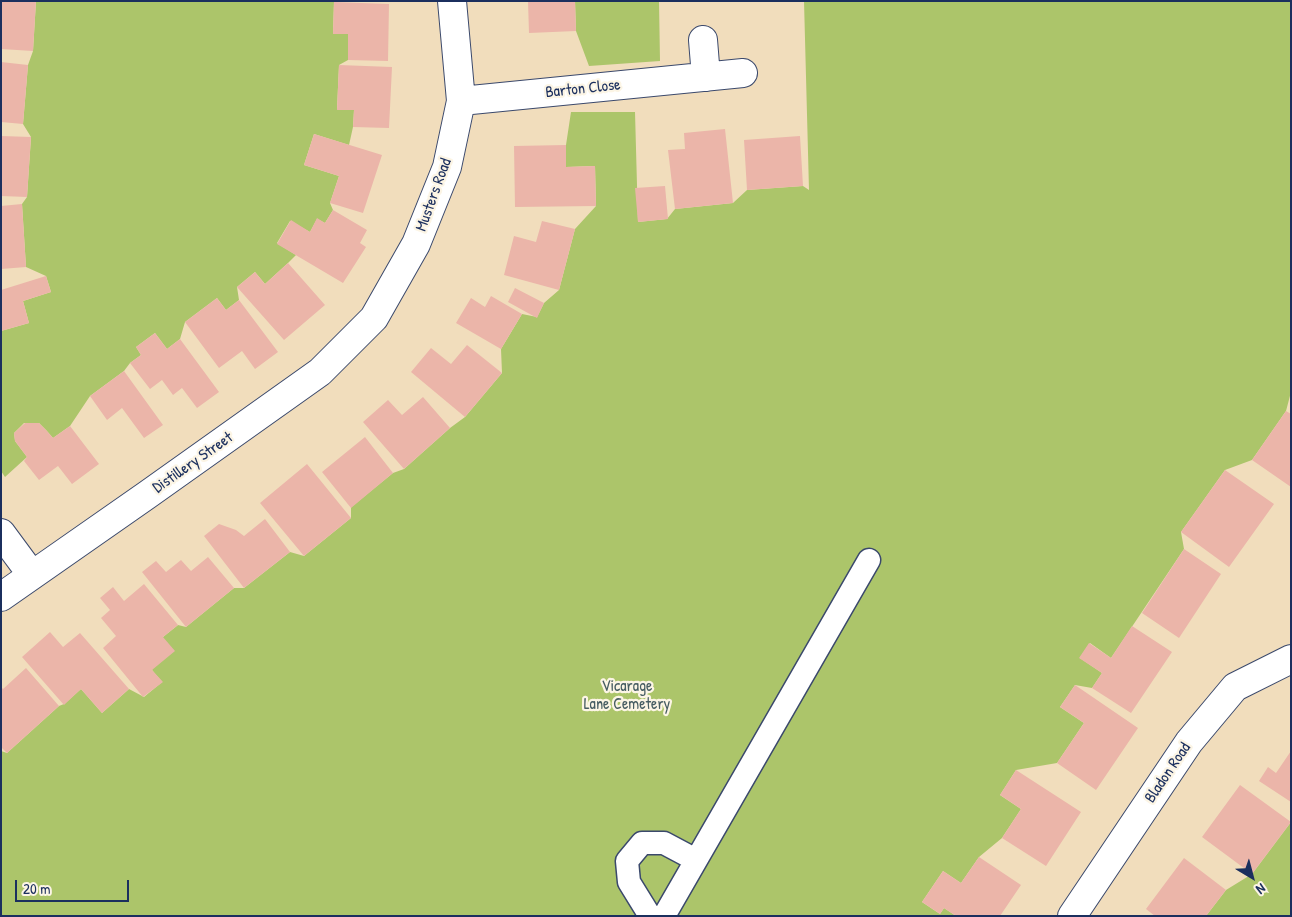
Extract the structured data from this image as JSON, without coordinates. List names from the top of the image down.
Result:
{
  "streets": {
    "street": [
      "Barton Close",
      "Musters Road",
      "Distillery Street",
      "Bladon Road"
    ]
  },
  "crossings": [
    ["Barton Close", "Musters Road"],
    ["Musters Road", "Distillery Street"]
  ],
  "parks": ["Vicarage Lane Cemetery"],
  "scale_bar": "20 m",
  "north": "bottom right"
}
